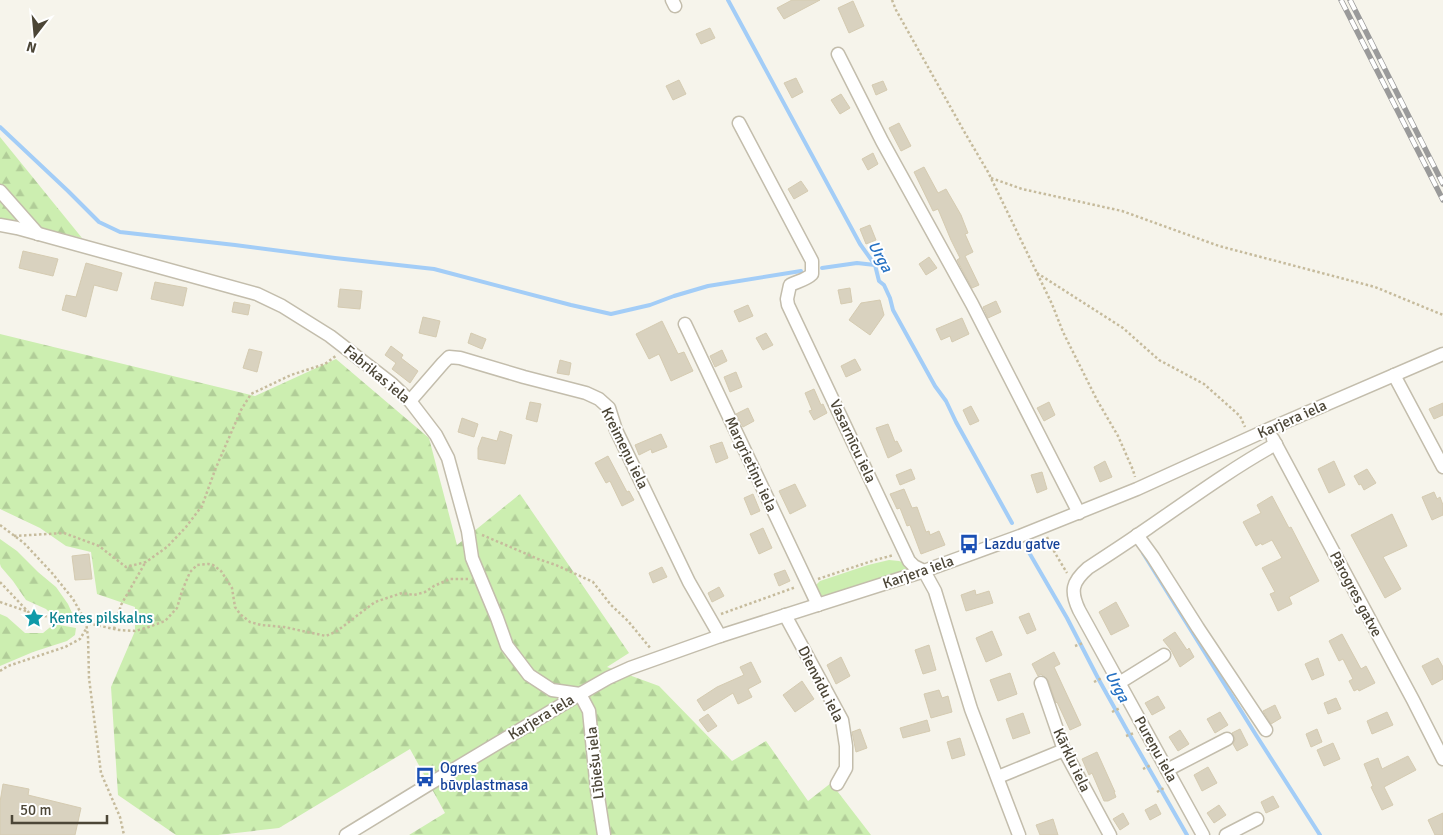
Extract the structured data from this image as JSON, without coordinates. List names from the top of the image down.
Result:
{
  "streets": {
    "street": [
      "Fabrikas iela",
      "Karjera iela",
      "Vasarnīcu iela",
      "Kreimeņu iela",
      "Margrietiņu iela",
      "Pārogres gatve",
      "Dienvidu iela",
      "Pureņu iela",
      "Kārklu iela",
      "Lībiešu iela"
    ]
  },
  "crossings": [
    ["Fabrikas iela", "Karjera iela"],
    ["Fabrikas iela", "Kreimeņu iela"],
    ["Fabrikas iela", "Lībiešu iela"],
    ["Karjera iela", "Vasarnīcu iela"],
    ["Karjera iela", "Kreimeņu iela"],
    ["Karjera iela", "Margrietiņu iela"],
    ["Karjera iela", "Pārogres gatve"],
    ["Karjera iela", "Dienvidu iela"],
    ["Karjera iela", "Lībiešu iela"]
  ],
  "water": ["Urga"],
  "places": {
    "bus stop": ["Lazdu gatve", "Ogres būvplastmasa"],
    "place": ["Ķentes pilskalns"]
  },
  "scale_bar": "50 m",
  "north": "bottom"
}
